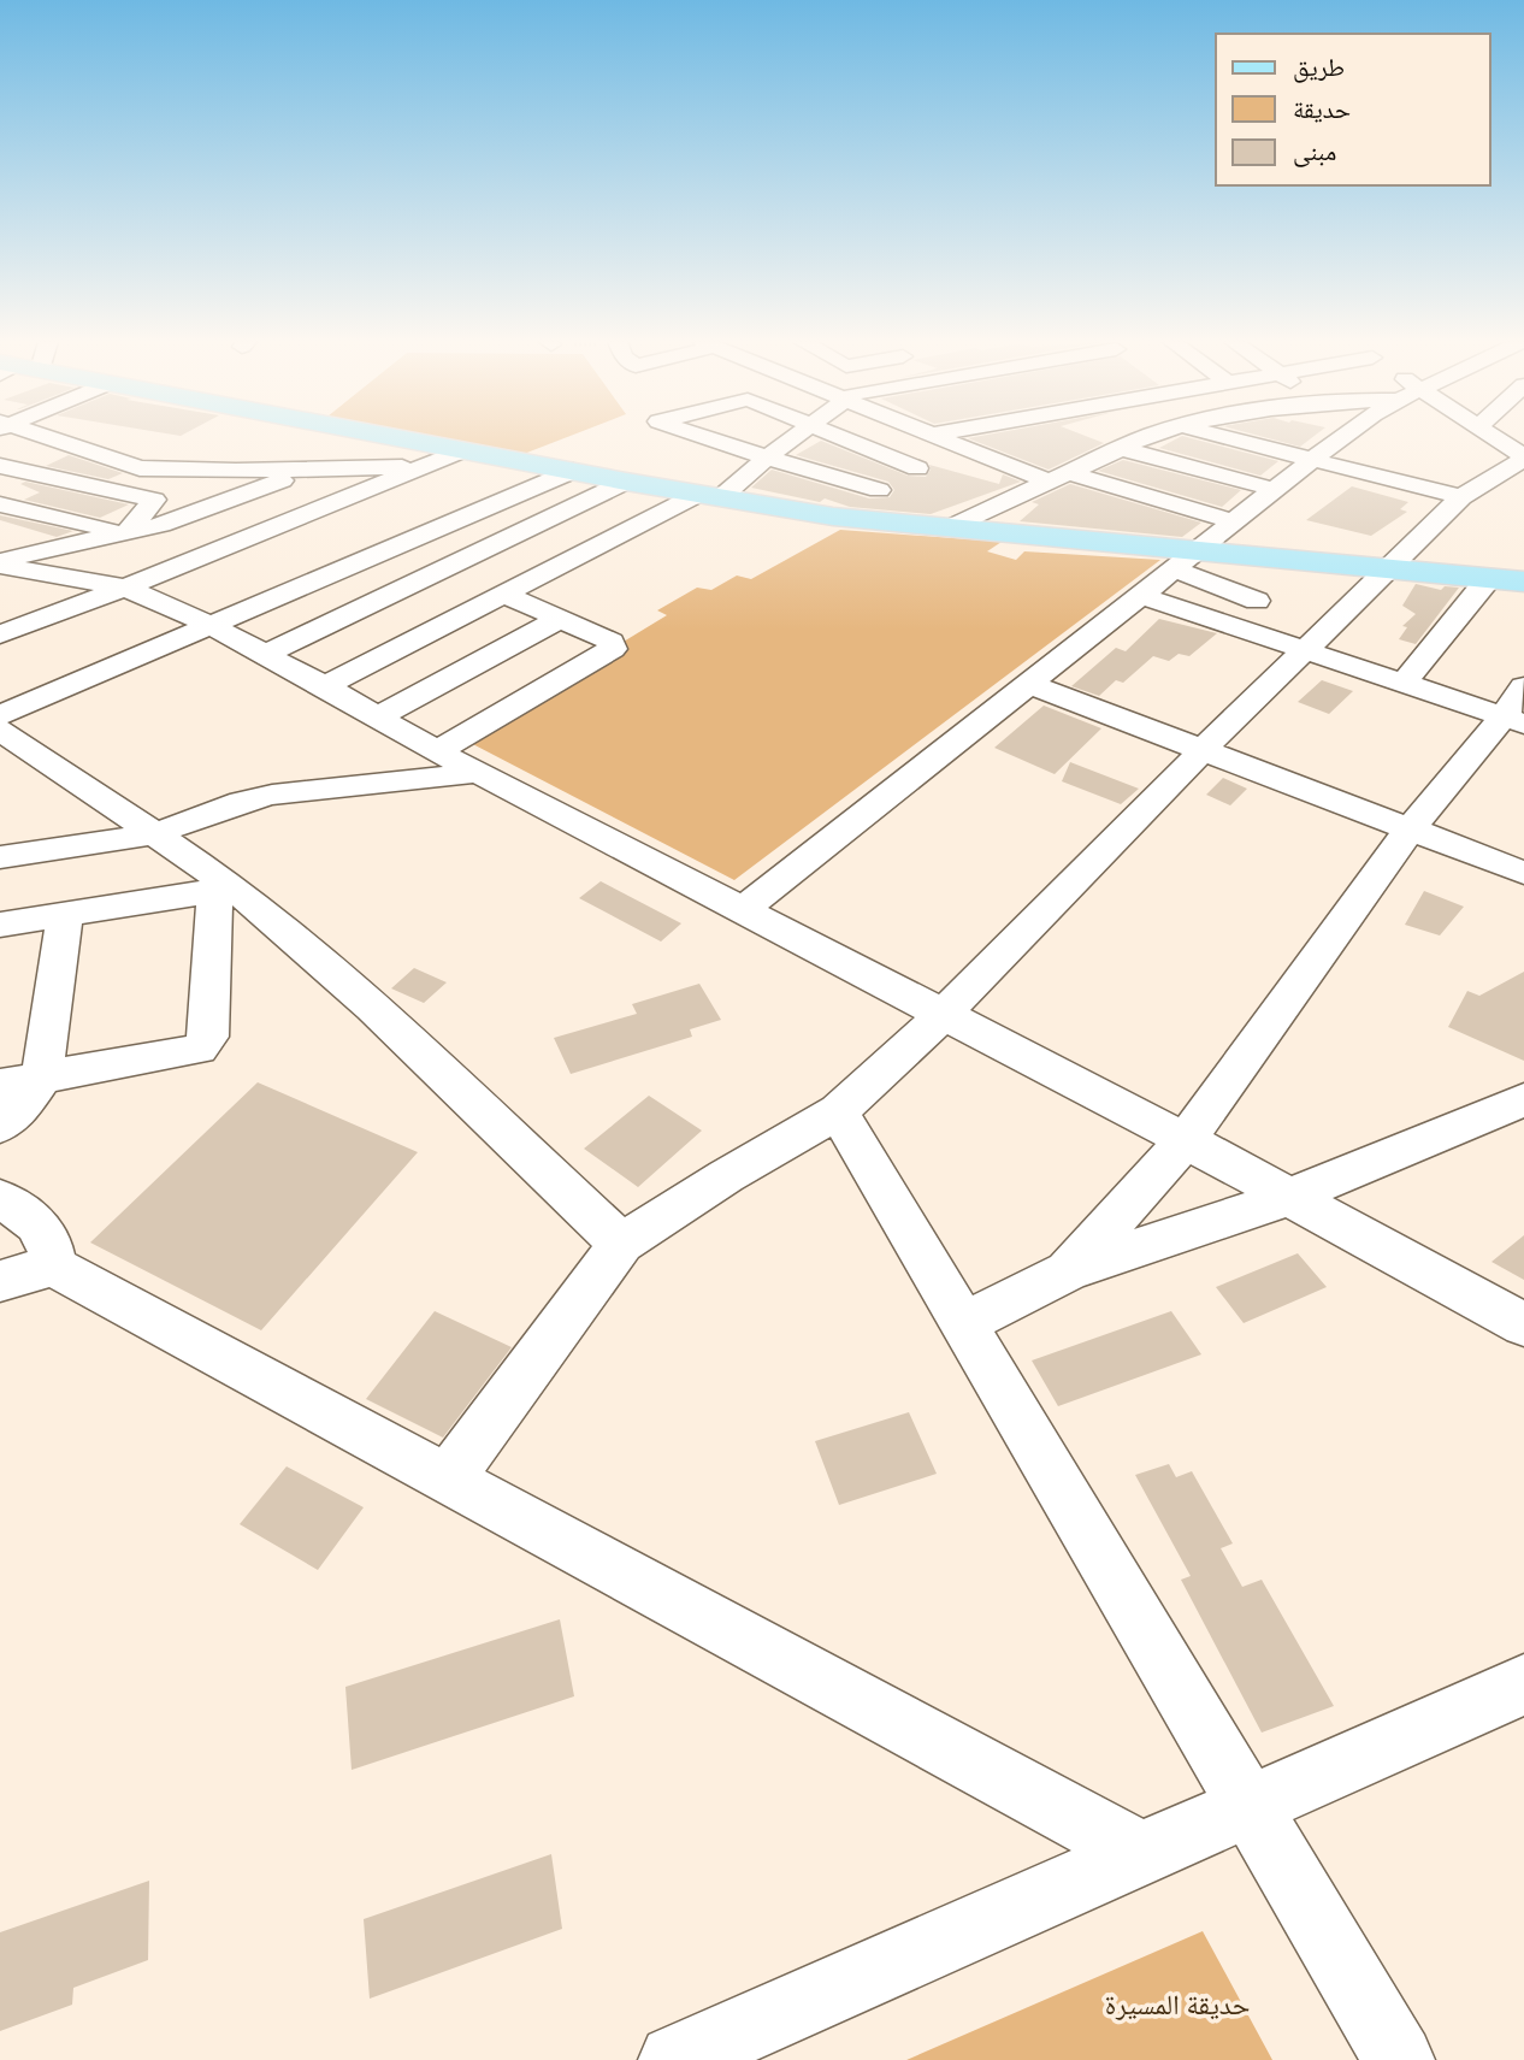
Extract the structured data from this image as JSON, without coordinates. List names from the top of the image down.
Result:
{
  "parks": ["حديقة المسيرة"],
  "legend": ["طريق", "حديقة", "مبنى"]
}
